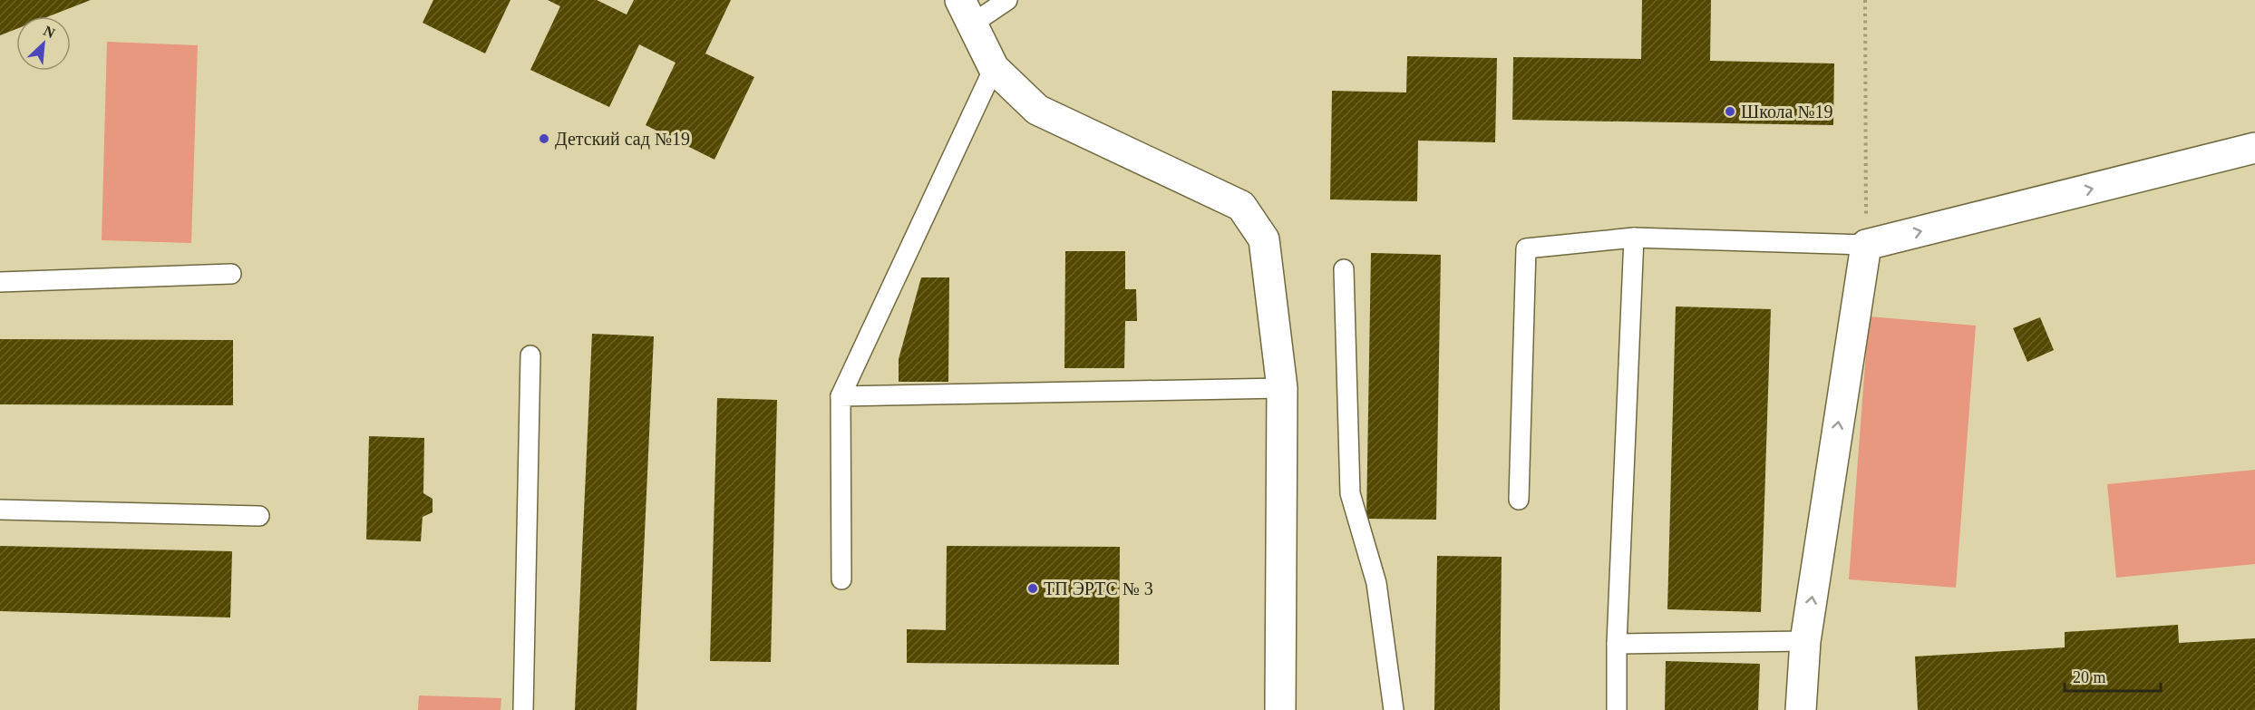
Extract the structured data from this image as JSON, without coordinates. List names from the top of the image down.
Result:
{
  "places": ["Школа №19", "Детский сад №19", "ТП ЭРТС № 3"],
  "scale_bar": "20 m",
  "north": "top right"
}
